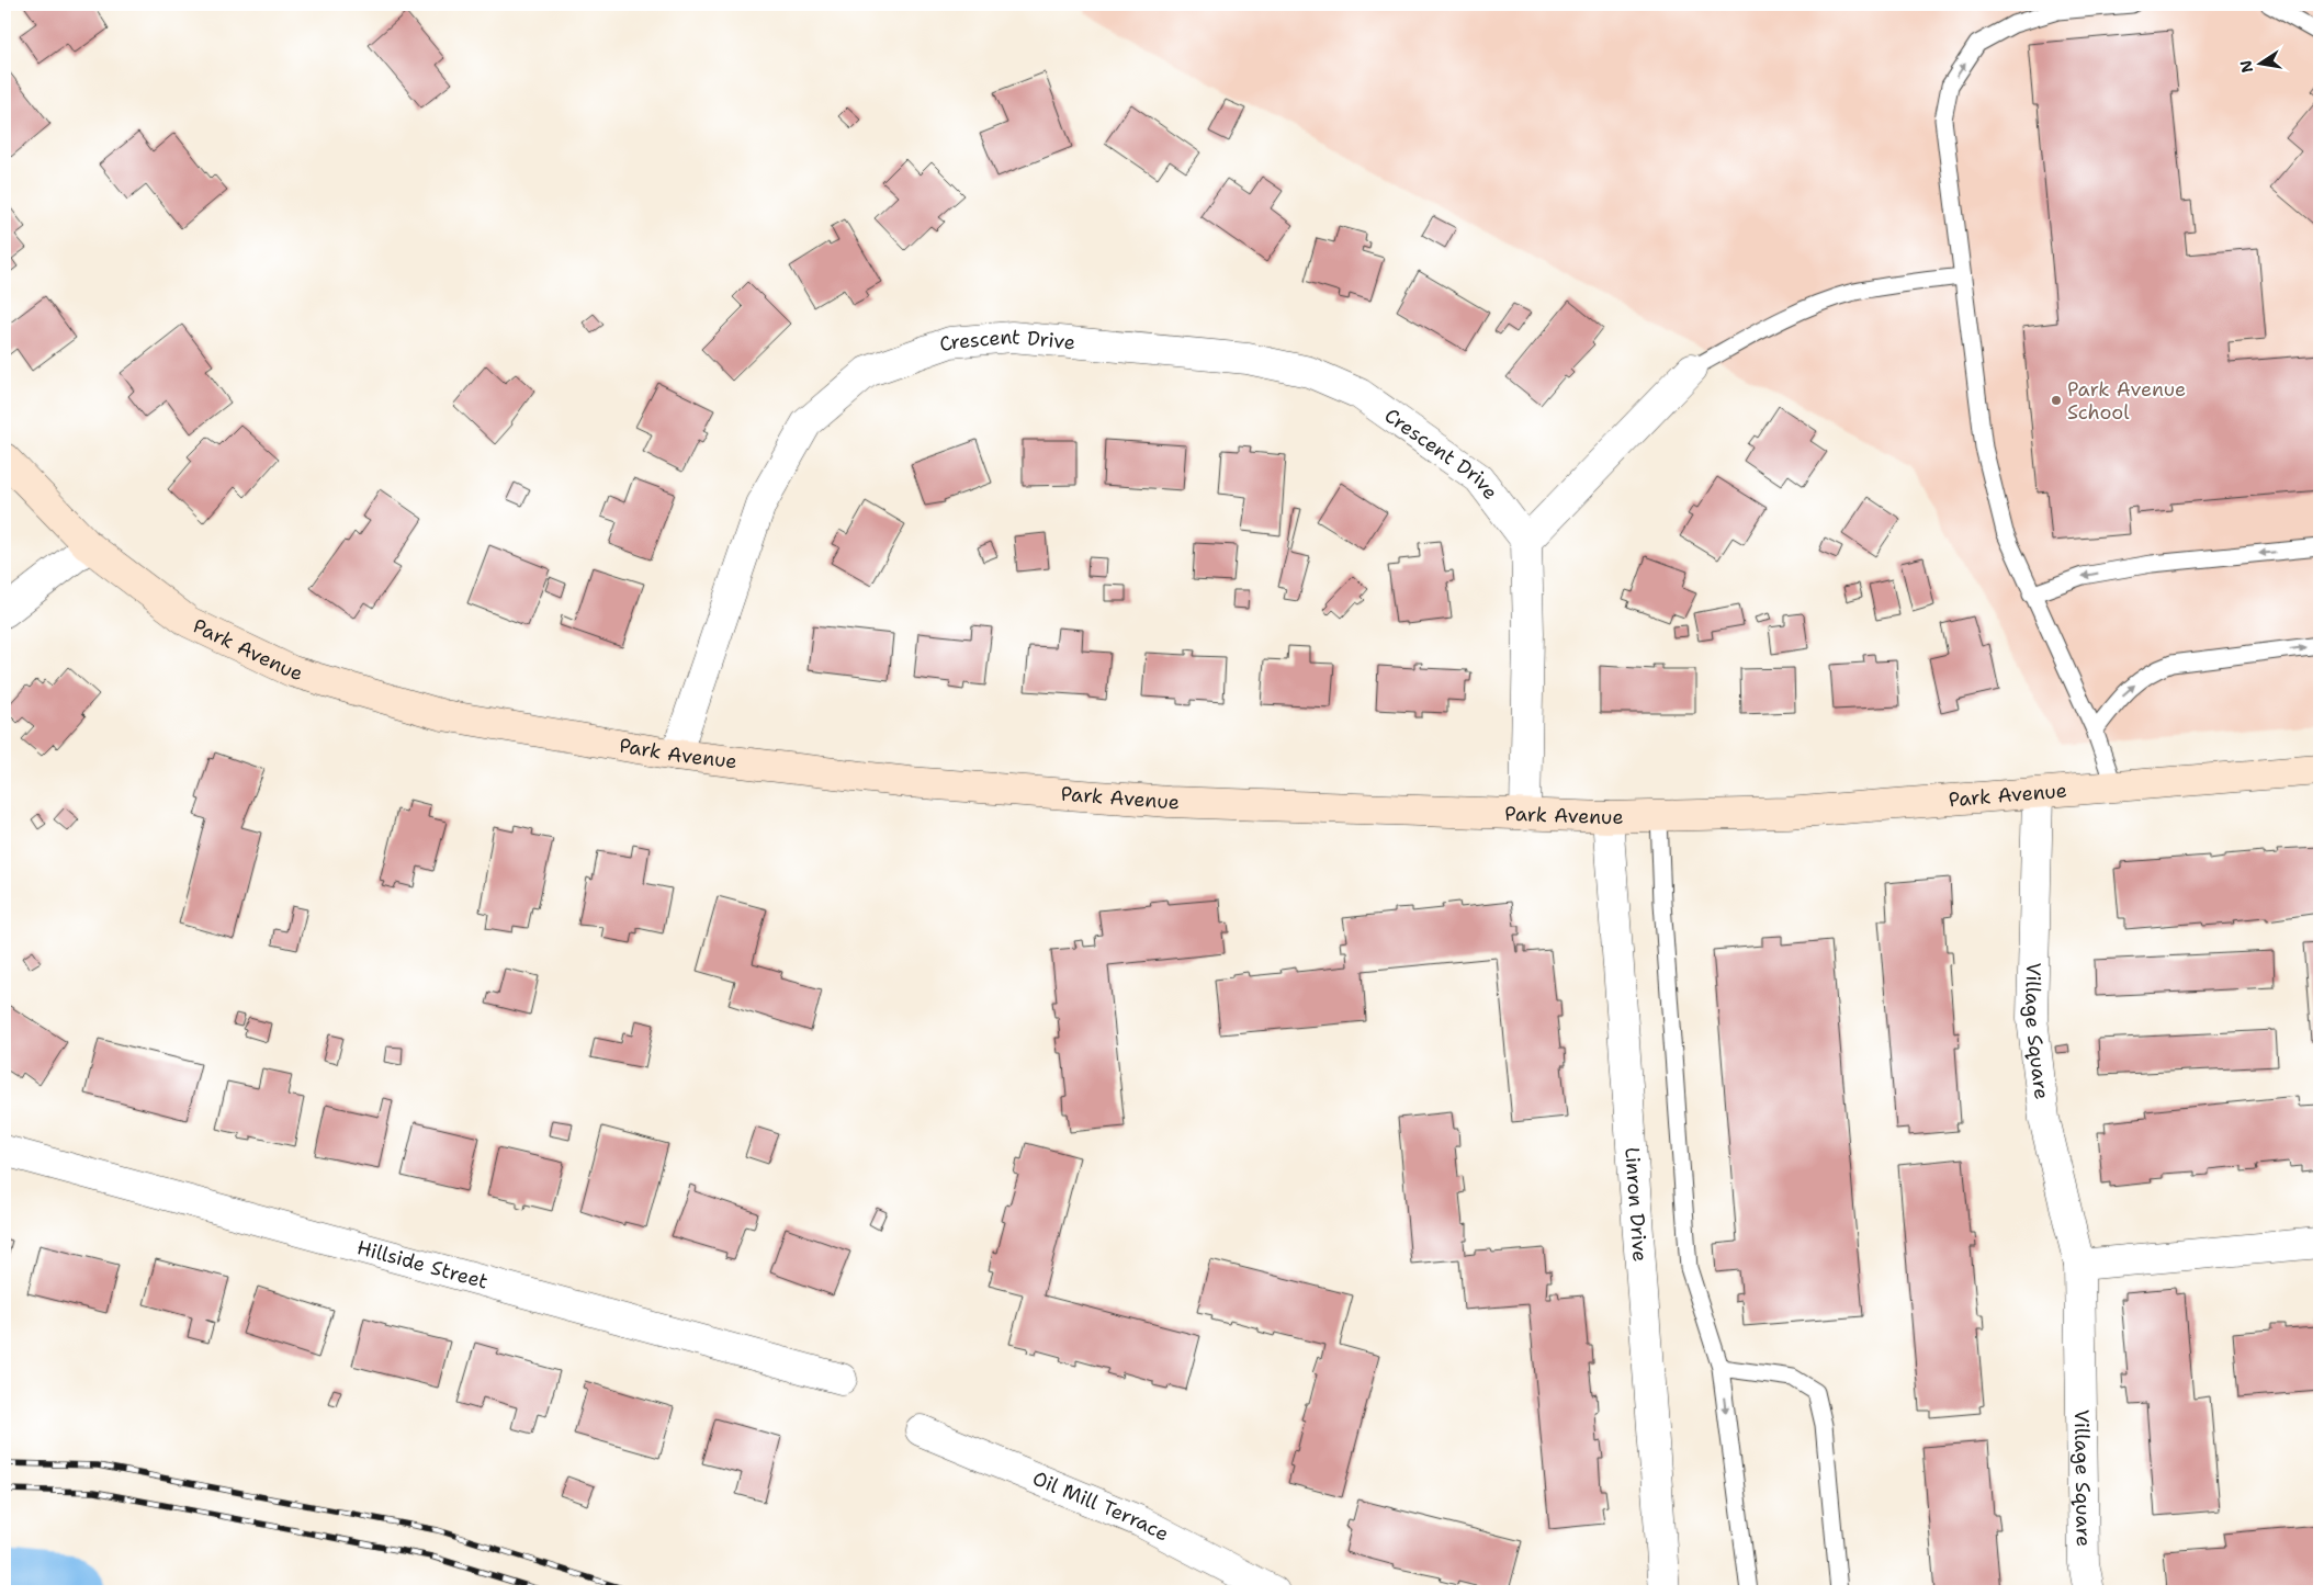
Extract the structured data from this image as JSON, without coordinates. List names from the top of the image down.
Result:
{
  "streets": {
    "main road": ["Park Avenue"],
    "street": [
      "Crescent Drive",
      "Village Square",
      "Linron Drive",
      "Hillside Street",
      "Oil Mill Terrace"
    ]
  },
  "crossings": [
    ["Crescent Drive", "Park Avenue"],
    ["Park Avenue", "Village Square"],
    ["Park Avenue", "Linron Drive"]
  ],
  "places": ["Park Avenue School"],
  "north": "left"
}
